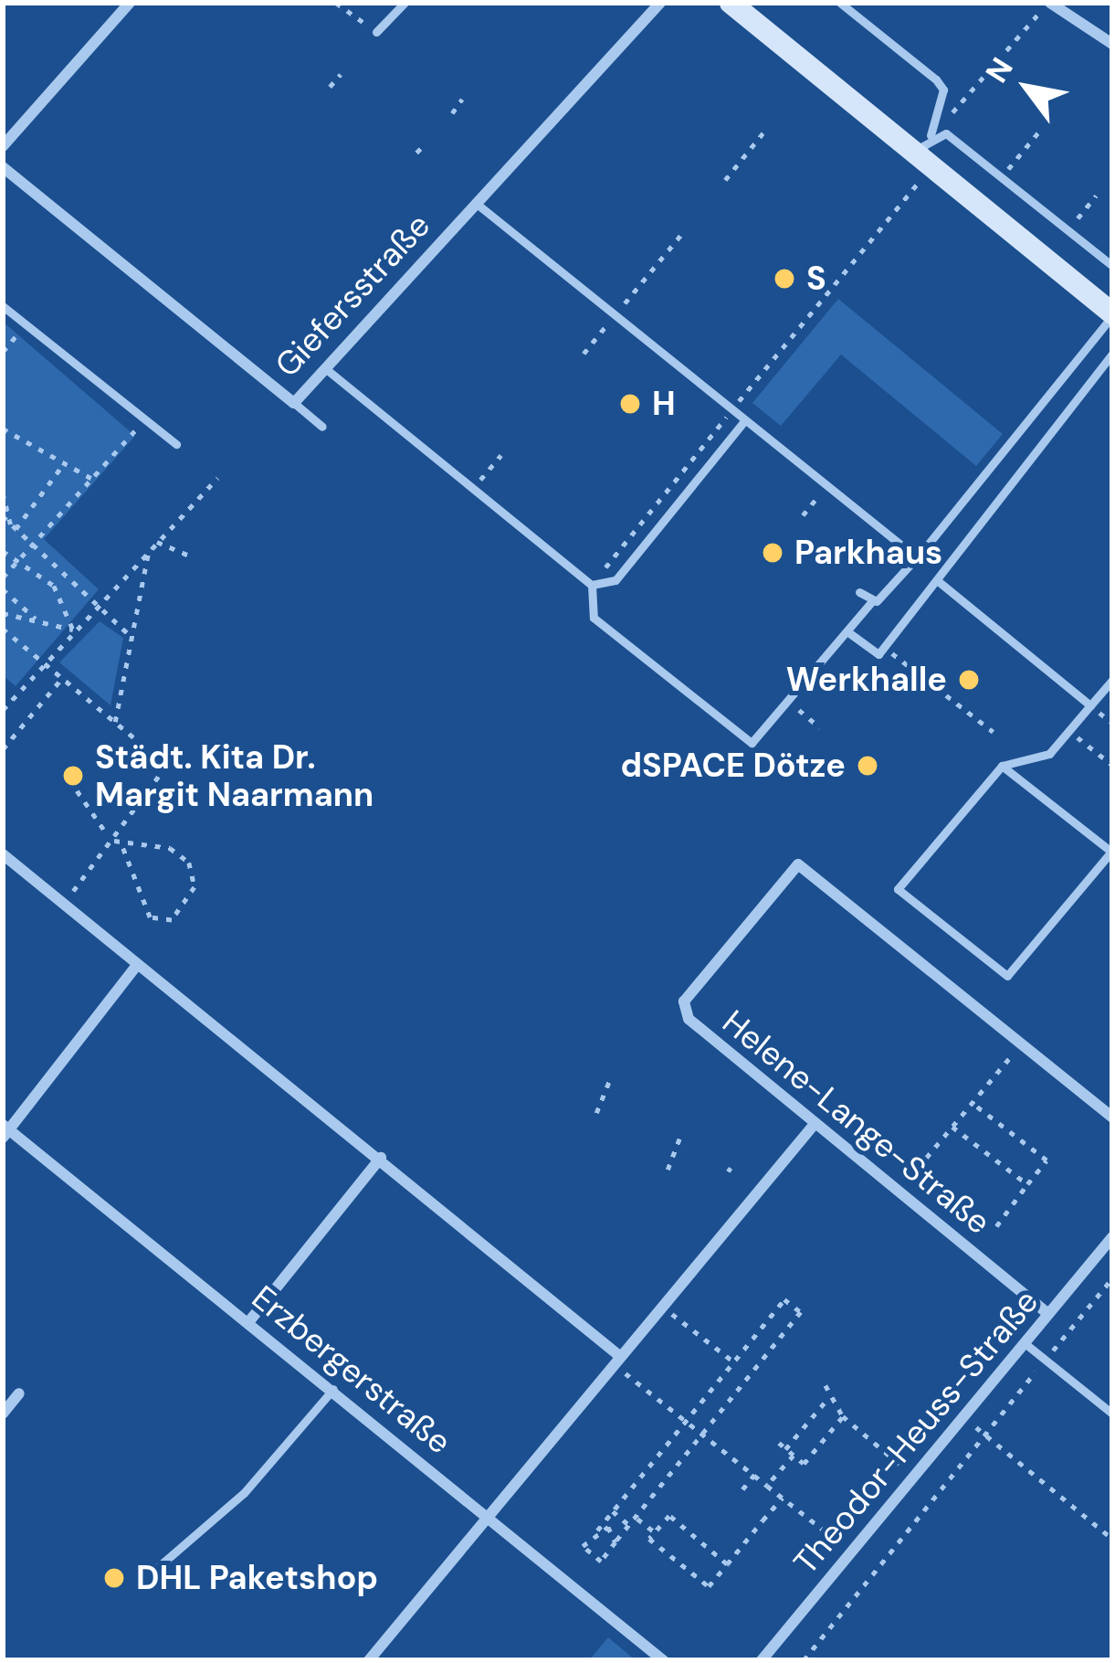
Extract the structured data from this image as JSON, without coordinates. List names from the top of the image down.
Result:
{
  "streets": {
    "street": [
      "Giefersstraße",
      "Helene-Lange-Straße",
      "Erzbergerstraße",
      "Theodor-Heuss-Straße"
    ]
  },
  "crossings": [
    ["Helene-Lange-Straße", "Theodor-Heuss-Straße"]
  ],
  "places": [
    "S",
    "H",
    "Parkhaus",
    "Werkhalle",
    "dSPACE Dötze",
    "Städt. Kita Dr. Margit Naarmann",
    "DHL Paketshop"
  ],
  "north": "top left"
}
